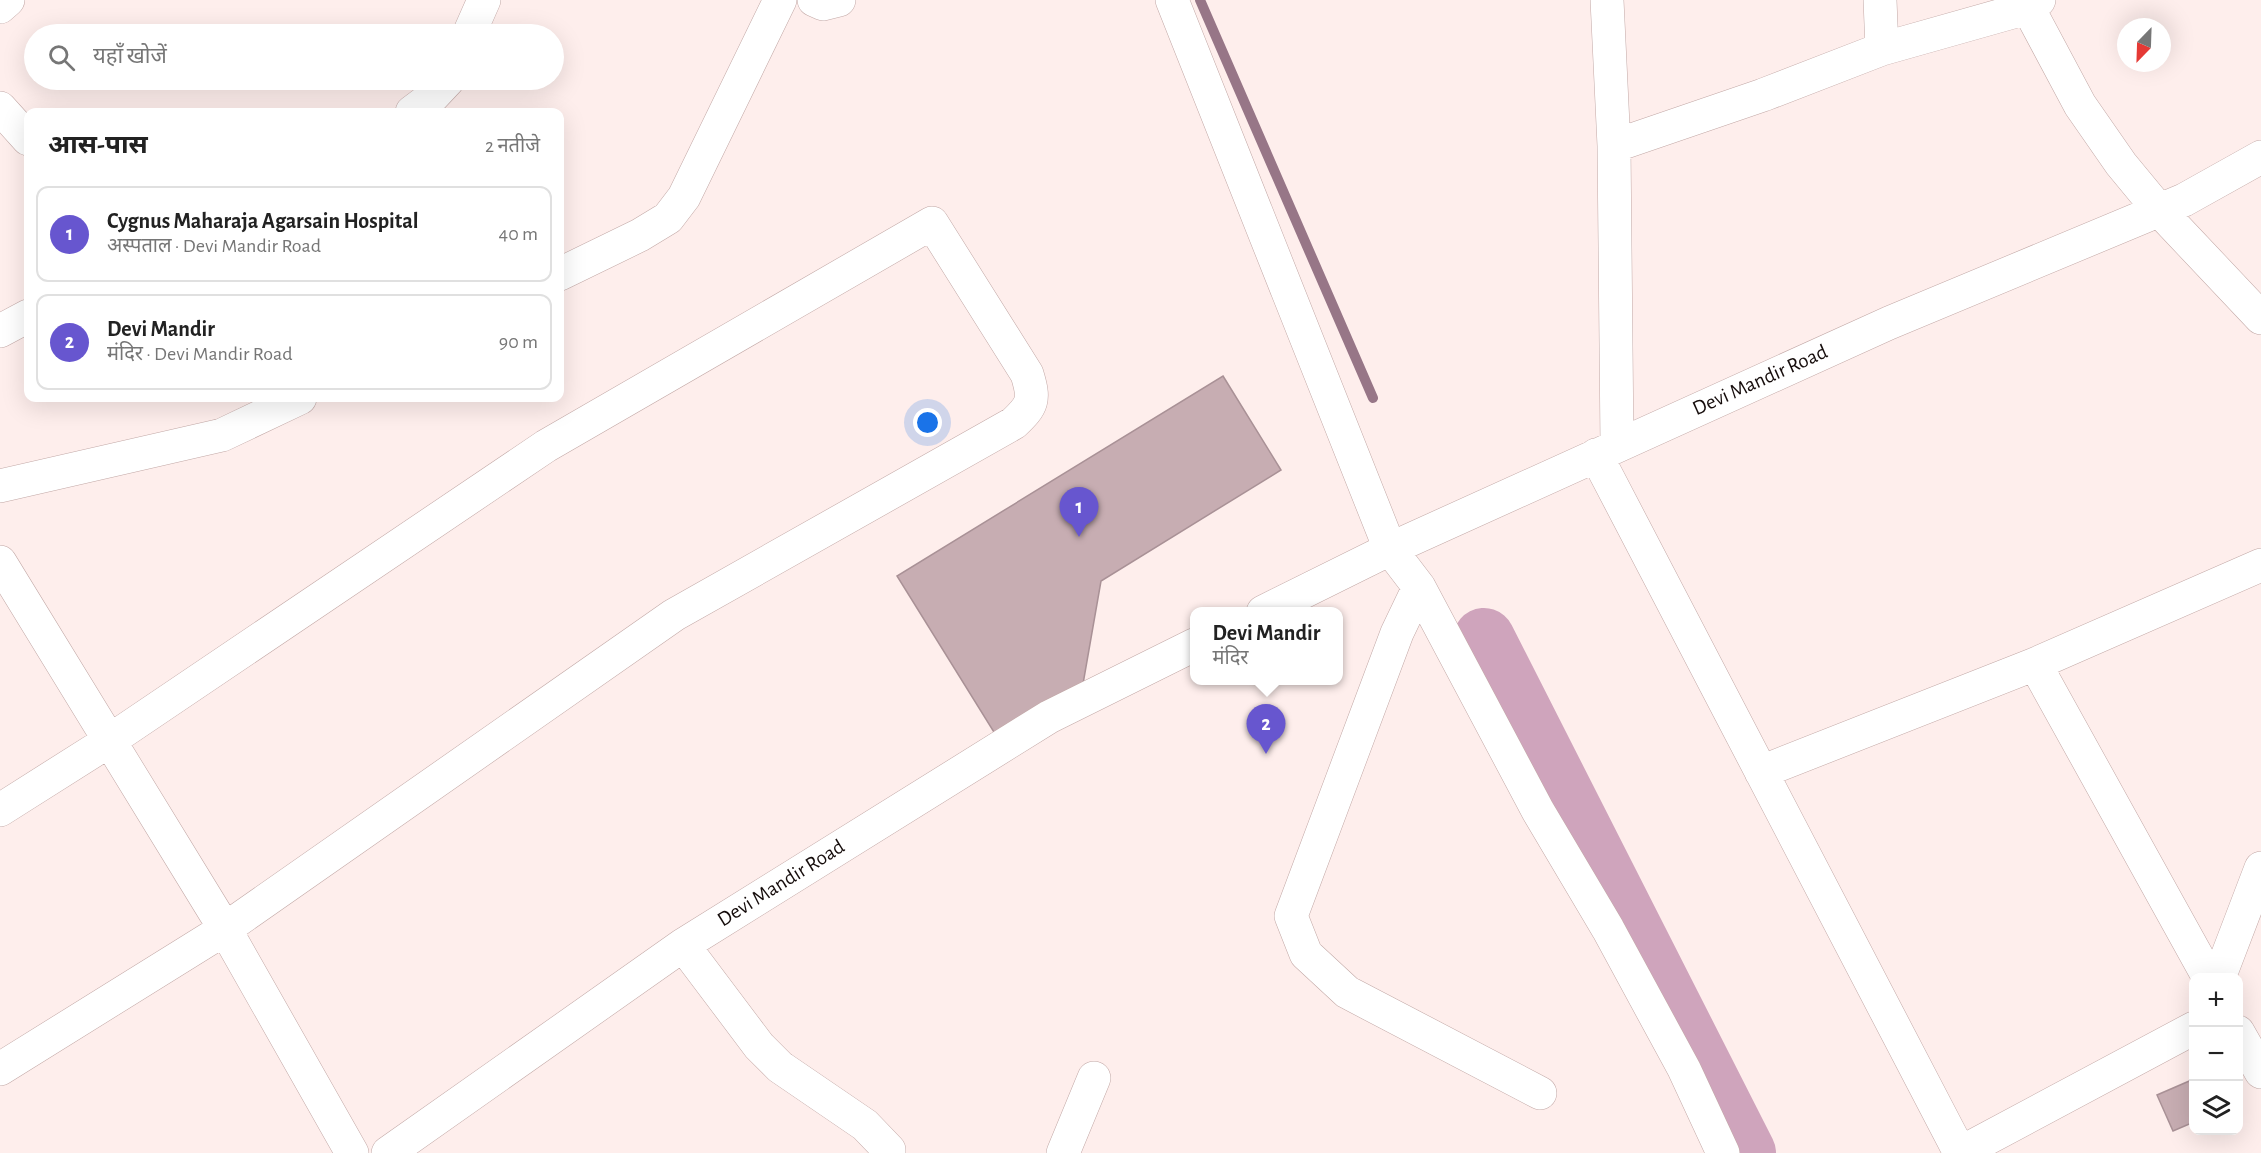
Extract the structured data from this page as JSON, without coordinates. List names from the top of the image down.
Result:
{
  "streets": {
    "street": ["Devi Mandir Road"]
  },
  "north": "bottom left",
  "page": {
    "search": "यहाँ खोजें",
    "heading": ["आस-पास", "2 नतीजे"],
    "list": [
      {
        "mark": "1",
        "name": "Cygnus Maharaja Agarsain Hospital",
        "note": "अस्पताल · Devi Mandir Road",
        "value": "40 m"
      },
      {
        "mark": "2",
        "name": "Devi Mandir",
        "note": "मंदिर · Devi Mandir Road",
        "value": "90 m"
      }
    ],
    "pins": ["1", "2"],
    "popup": ["Devi Mandir", "मंदिर"],
    "map_buttons": ["+", "−"]
  }
}
